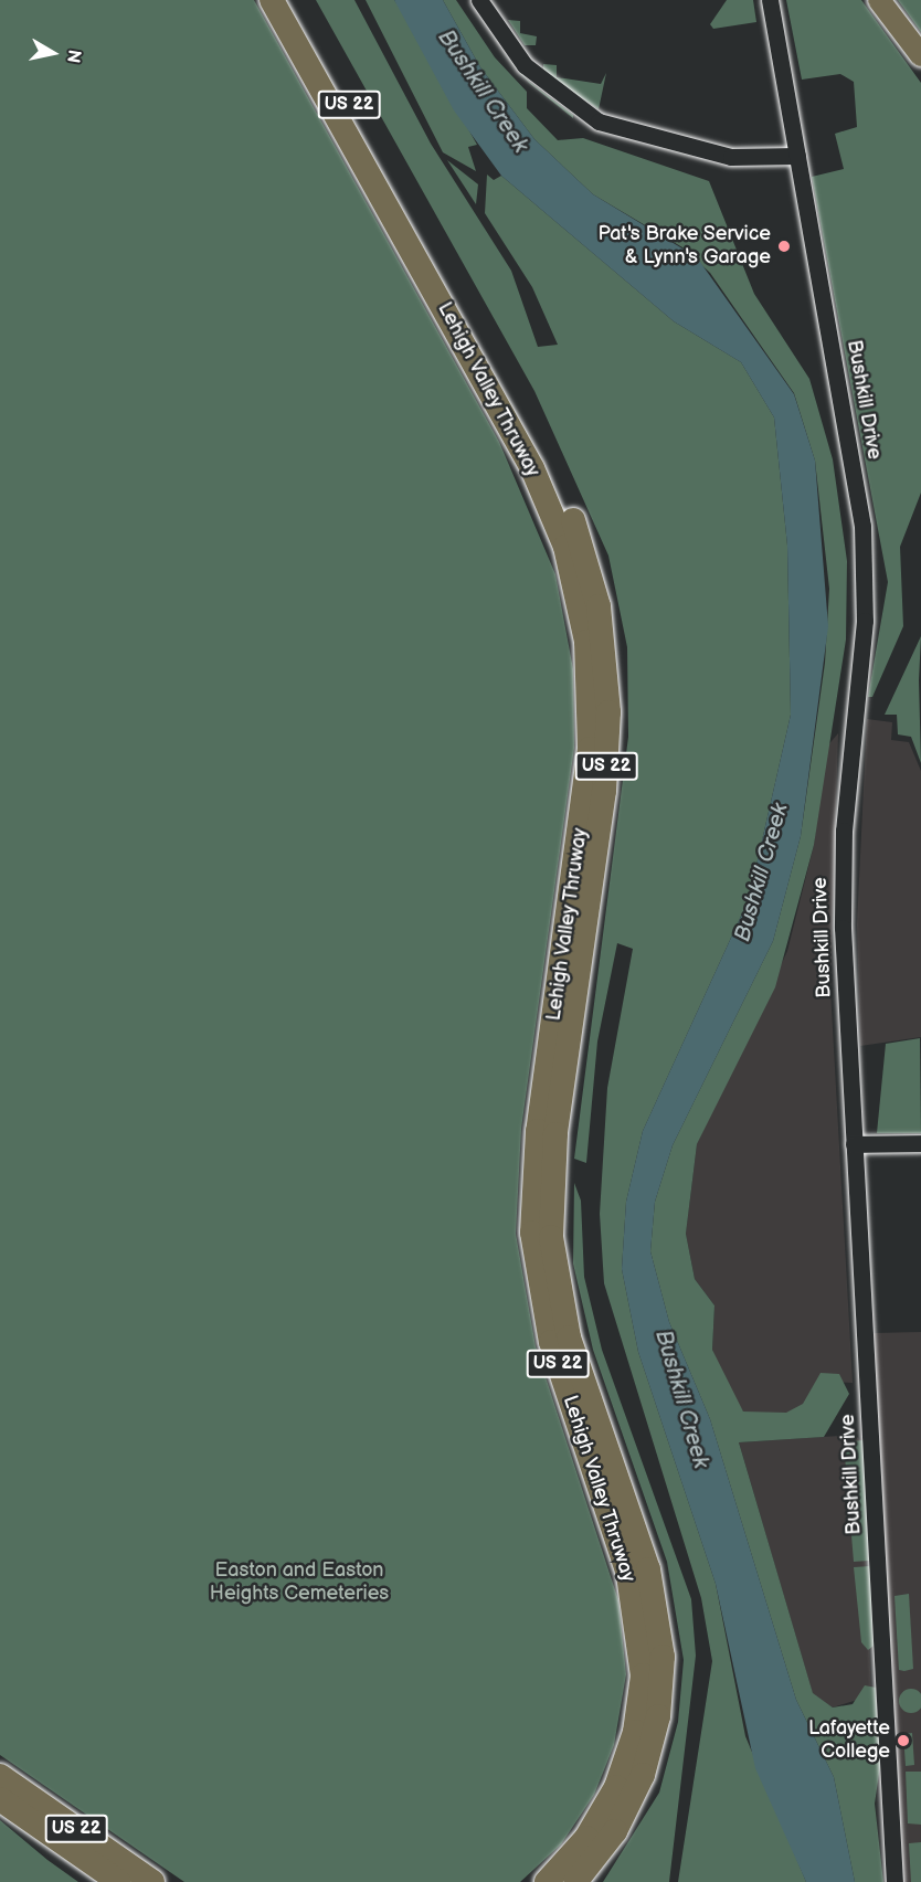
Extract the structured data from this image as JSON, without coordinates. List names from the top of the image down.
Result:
{
  "streets": {
    "highway": ["US 22", "Lehigh Valley Thruway"],
    "street": ["Bushkill Drive"]
  },
  "water": ["Bushkill Creek"],
  "parks": ["Easton and Easton Heights Cemeteries"],
  "places": ["Pat's Brake Service & Lynn's Garage", "Lafayette College"],
  "north": "right"
}
